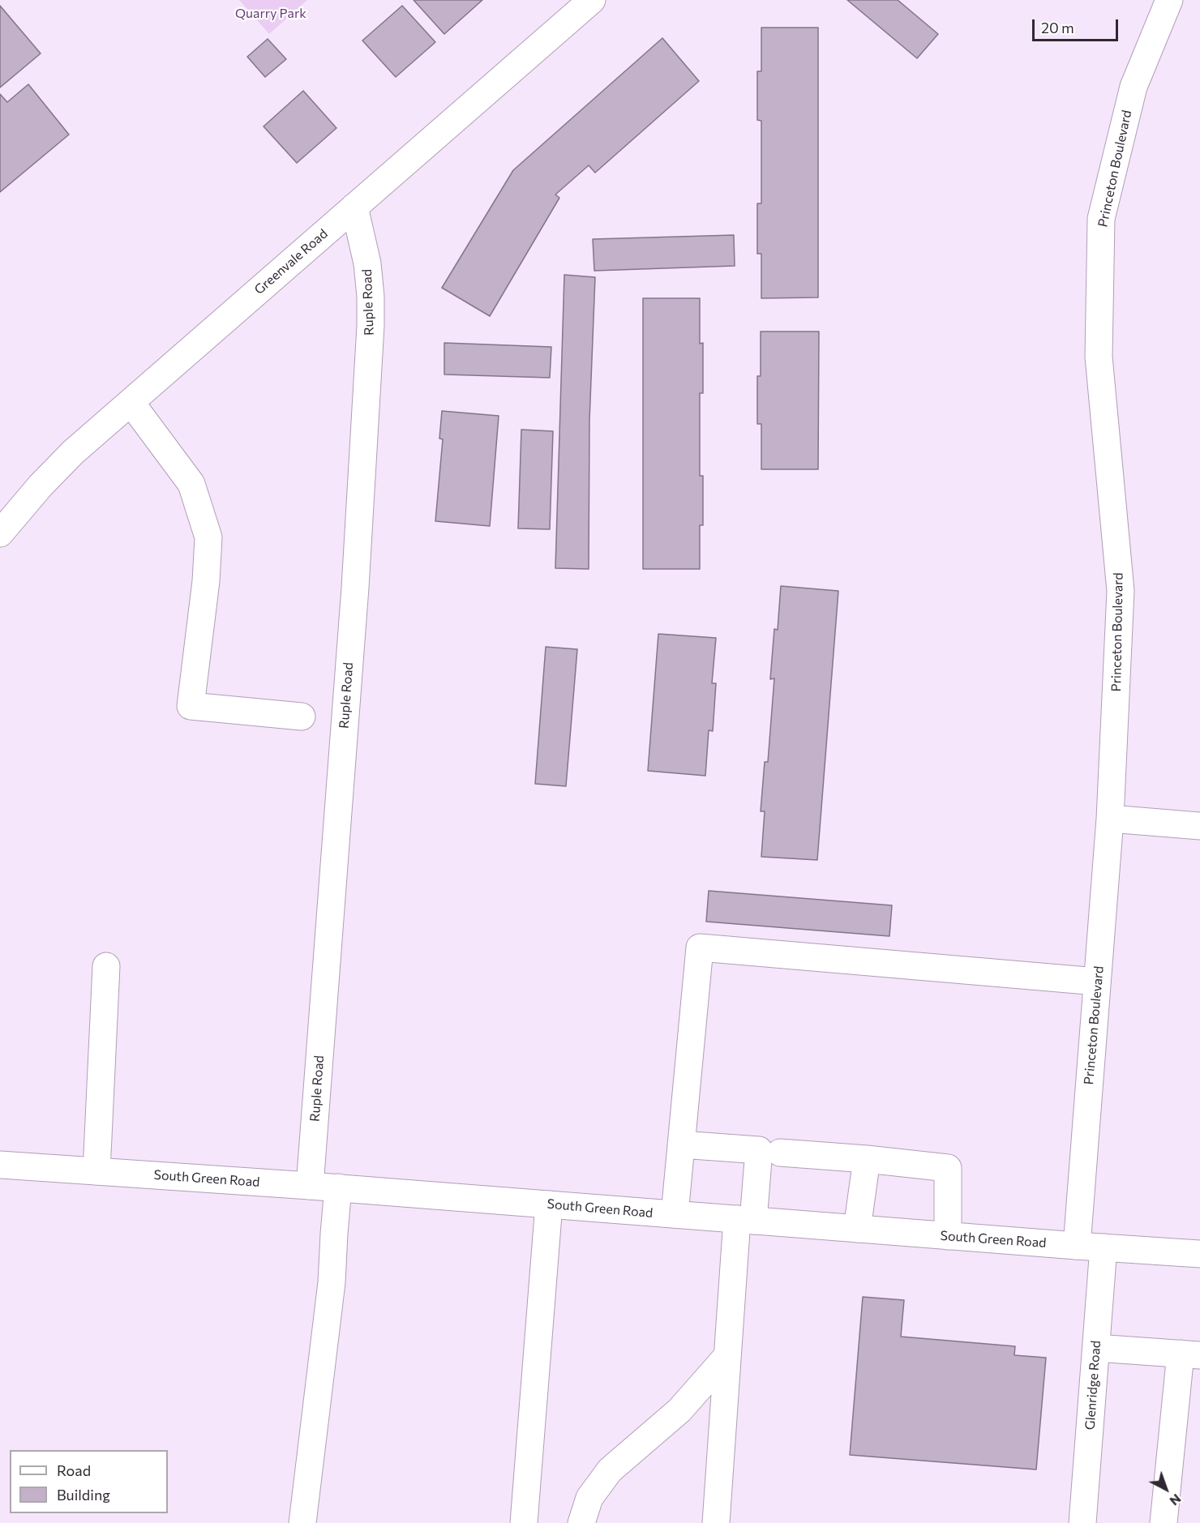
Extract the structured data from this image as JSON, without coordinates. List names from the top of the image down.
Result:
{
  "streets": {
    "street": [
      "Princeton Boulevard",
      "Greenvale Road",
      "Ruple Road",
      "South Green Road",
      "Glenridge Road"
    ]
  },
  "crossings": [
    ["Princeton Boulevard", "South Green Road"],
    ["Greenvale Road", "Ruple Road"],
    ["Ruple Road", "South Green Road"],
    ["South Green Road", "Glenridge Road"]
  ],
  "parks": ["Quarry Park"],
  "legend": ["Road", "Building"],
  "scale_bar": "20 m",
  "north": "bottom right"
}
